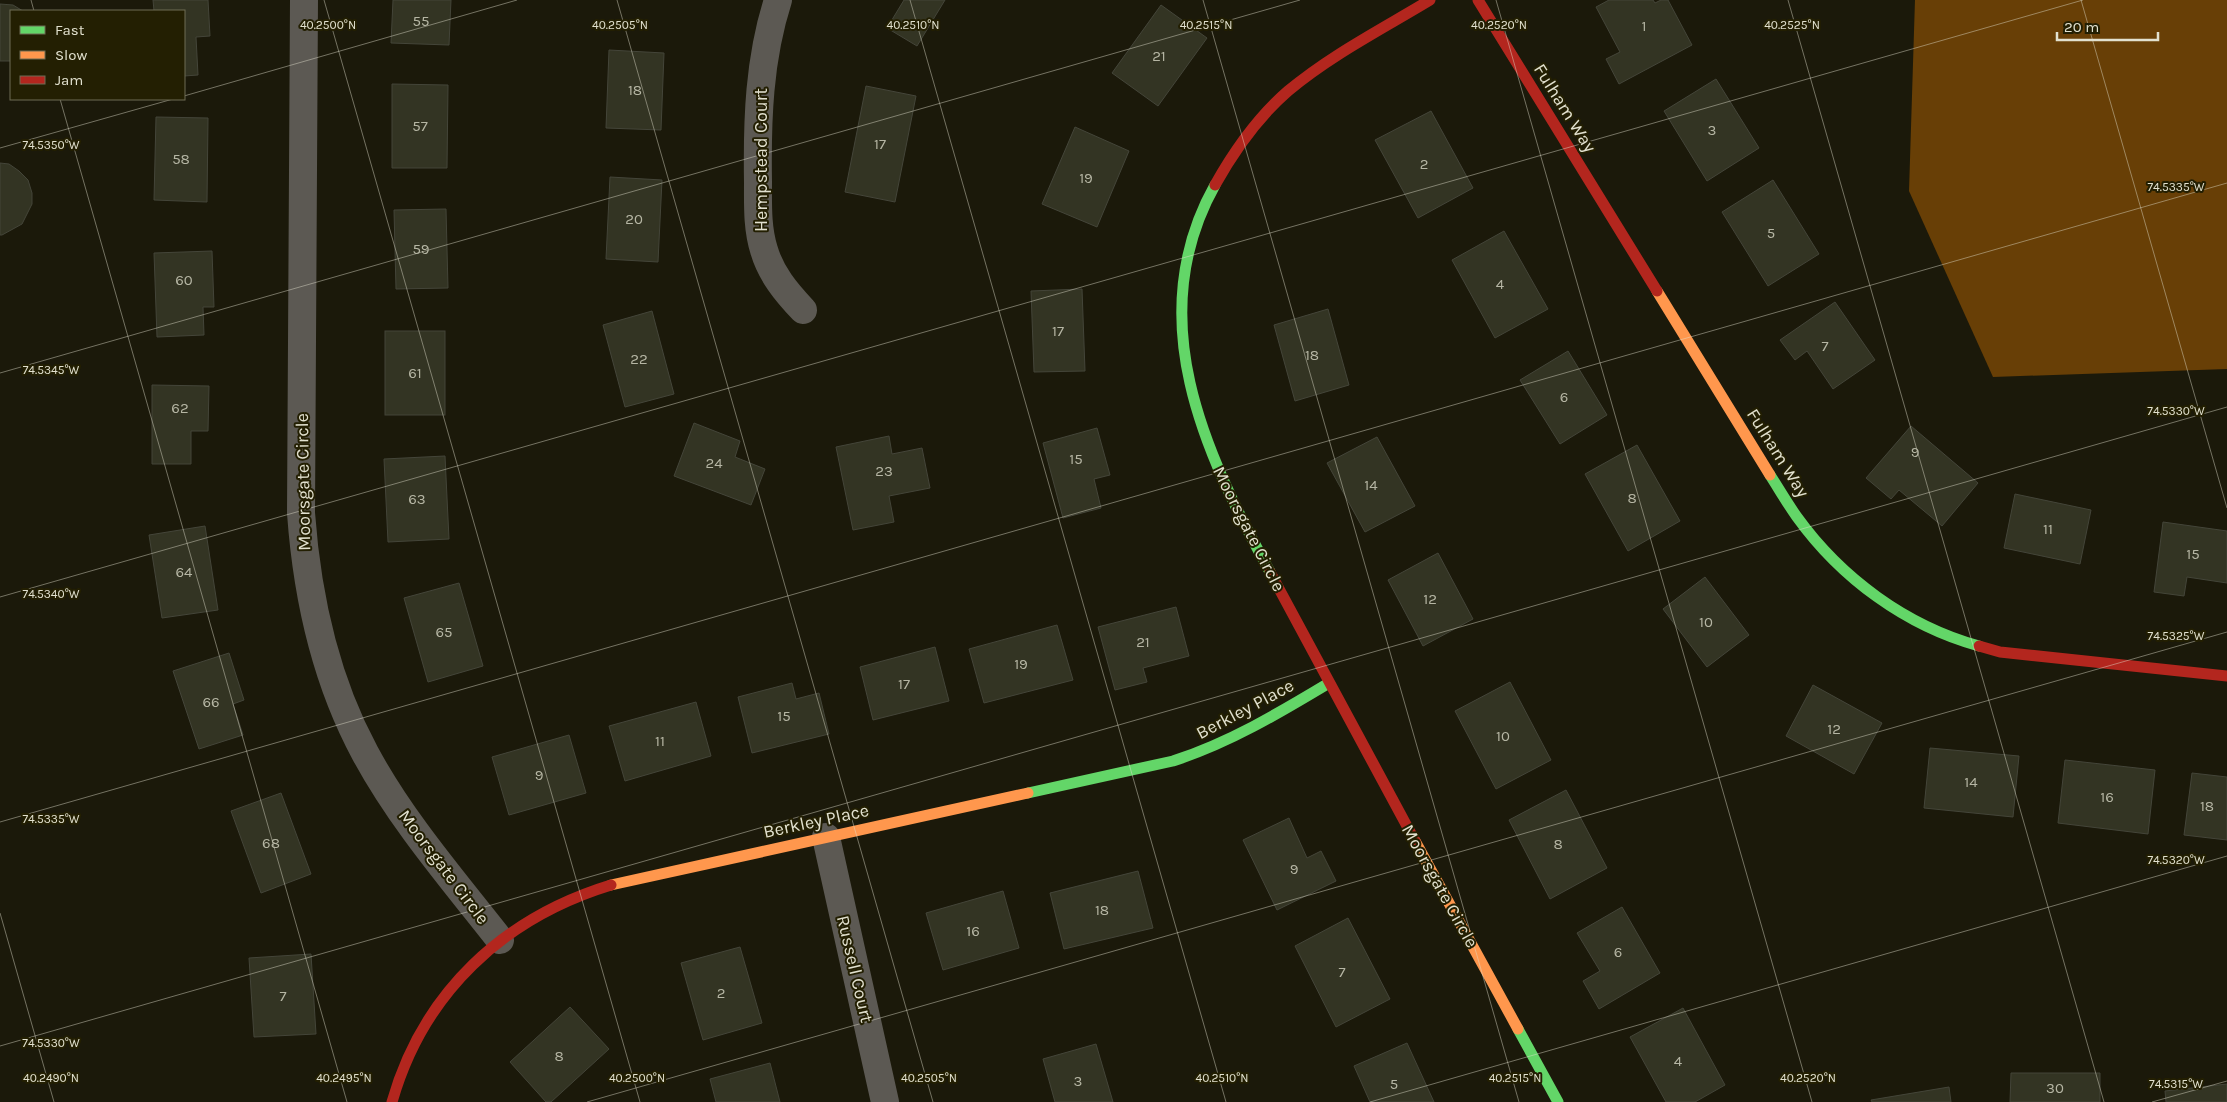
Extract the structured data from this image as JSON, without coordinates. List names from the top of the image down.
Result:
{
  "streets": {
    "street": [
      "Fulham Way",
      "Hempstead Court",
      "Moorsgate Circle",
      "Berkley Place",
      "Russell Court"
    ]
  },
  "crossings": [
    ["Moorsgate Circle", "Berkley Place"],
    ["Berkley Place", "Russell Court"]
  ],
  "house_numbers": [
    "55",
    "1",
    "21",
    "18",
    "57",
    "3",
    "17",
    "58",
    "2",
    "19",
    "20",
    "5",
    "59",
    "60",
    "4",
    "17",
    "7",
    "18",
    "22",
    "61",
    "6",
    "62",
    "9",
    "15",
    "24",
    "23",
    "14",
    "8",
    "63",
    "11",
    "15",
    "64",
    "12",
    "10",
    "65",
    "21",
    "19",
    "17",
    "66",
    "15",
    "12",
    "10",
    "11",
    "9",
    "14",
    "16",
    "18",
    "68",
    "8",
    "9",
    "18",
    "16",
    "6",
    "7",
    "2",
    "7",
    "8",
    "4",
    "3",
    "5",
    "30"
  ],
  "legend": ["Fast", "Slow", "Jam"],
  "scale_bar": "20 m",
  "coordinates": [
    "40.2500°N",
    "40.2505°N",
    "40.2510°N",
    "40.2515°N",
    "40.2520°N",
    "40.2525°N",
    "74.5350°W",
    "74.5335°W",
    "74.5345°W",
    "74.5330°W",
    "74.5340°W",
    "74.5325°W",
    "74.5320°W",
    "40.2490°N",
    "40.2495°N",
    "74.5315°W"
  ]
}
